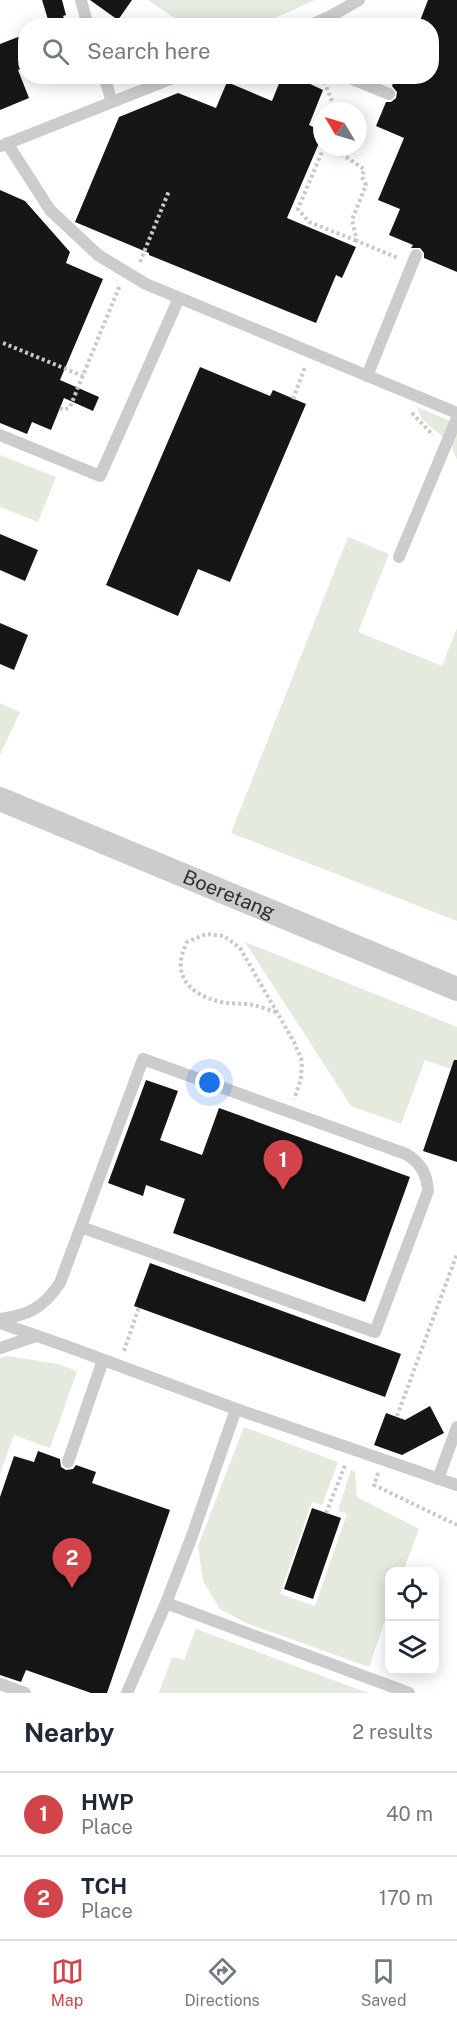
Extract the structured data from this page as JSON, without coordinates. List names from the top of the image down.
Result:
{
  "streets": {
    "street": ["Boeretang"]
  },
  "north": "top left",
  "page": {
    "search": "Search here",
    "pins": ["1", "2"],
    "heading": ["Nearby", "2 results"],
    "list": [
      {
        "mark": "1",
        "name": "HWP",
        "note": "Place",
        "value": "40 m"
      },
      {
        "mark": "2",
        "name": "TCH",
        "note": "Place",
        "value": "170 m"
      }
    ],
    "nav": ["Map", "Directions", "Saved"]
  }
}
